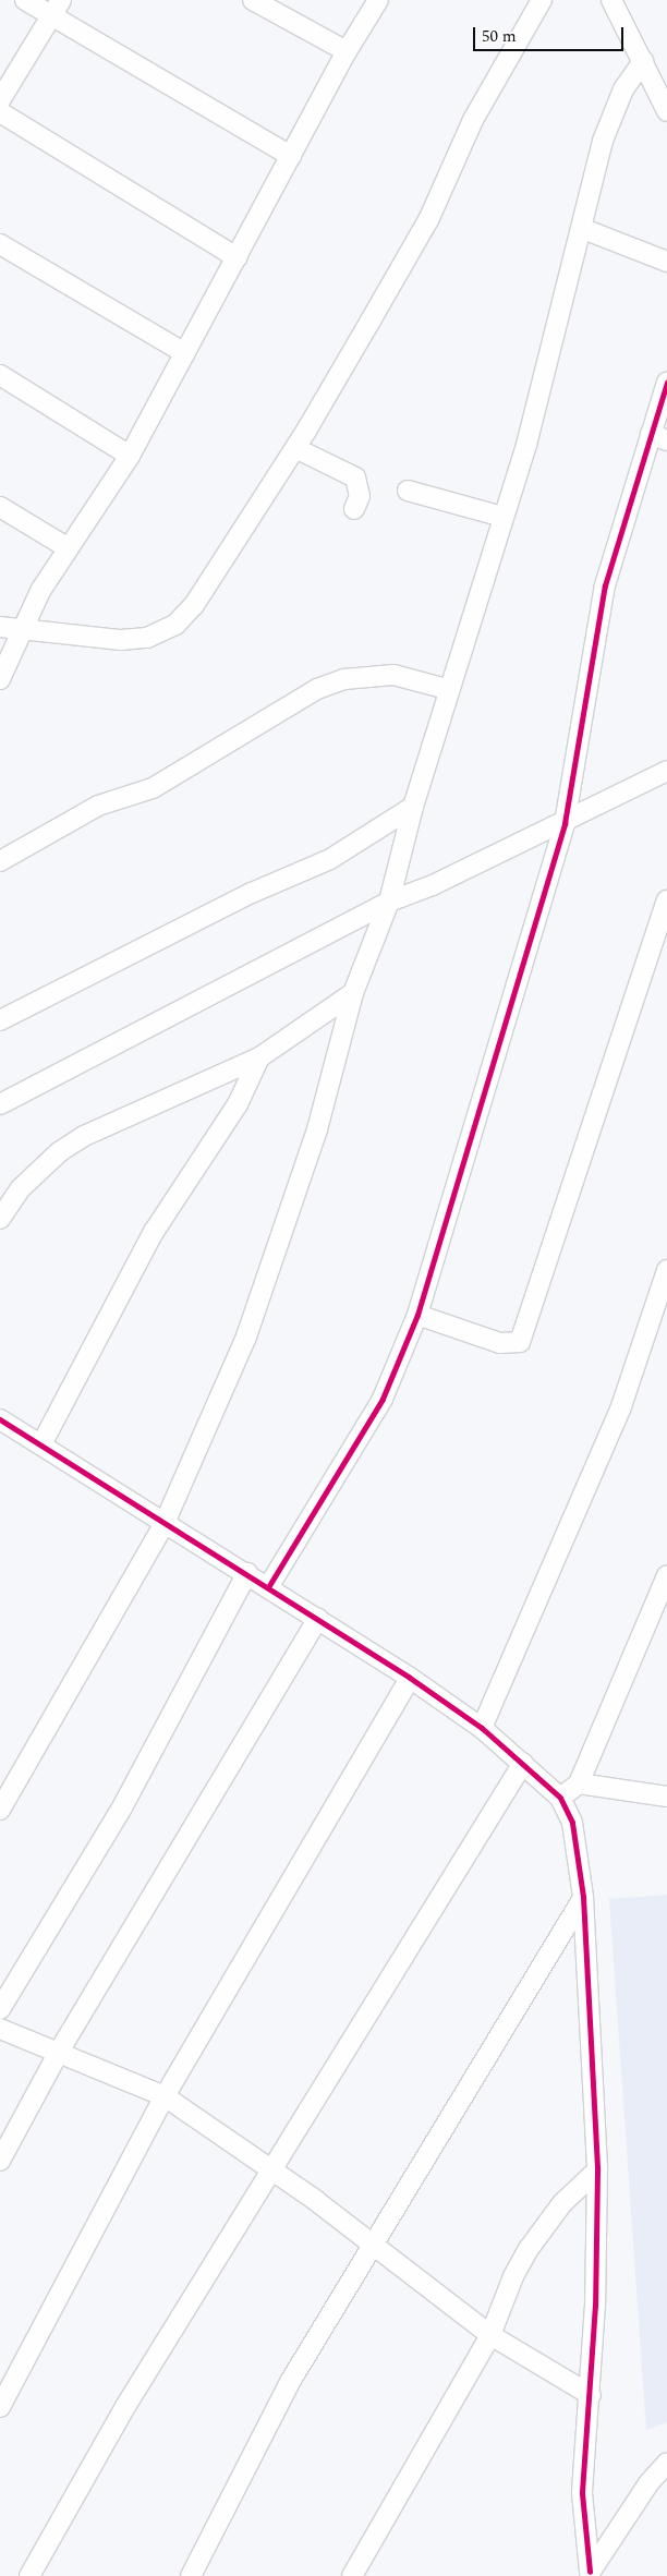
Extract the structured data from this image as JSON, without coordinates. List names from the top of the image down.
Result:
{
  "scale_bar": "50 m"
}
